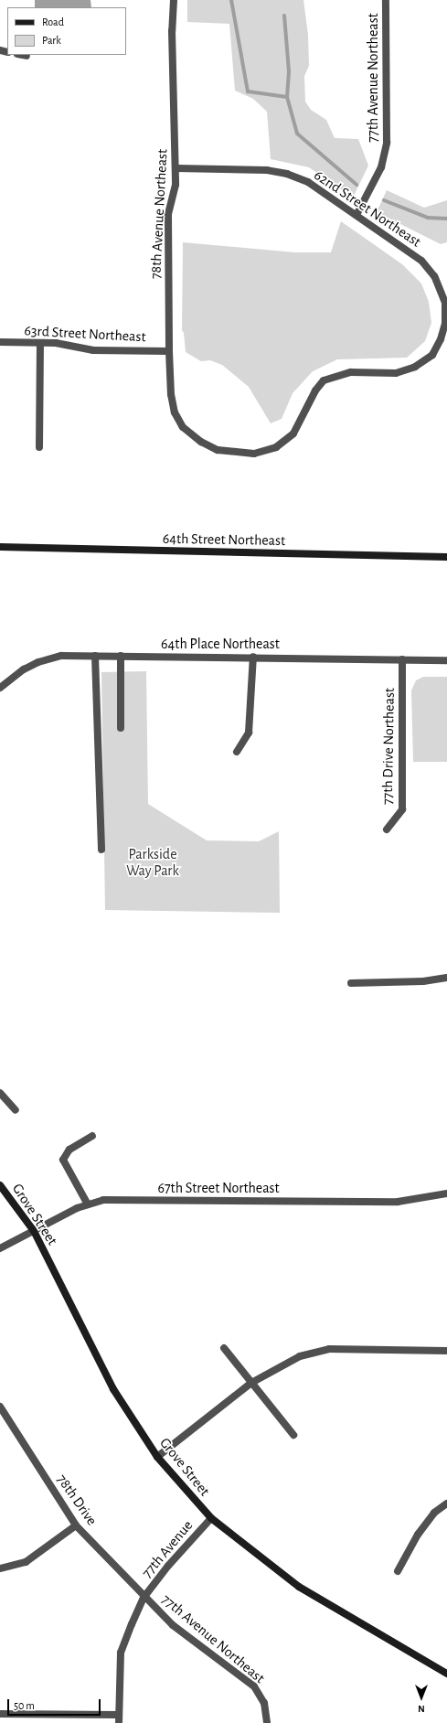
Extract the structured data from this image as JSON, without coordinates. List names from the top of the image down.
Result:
{
  "streets": {
    "street": [
      "77th Avenue Northeast",
      "62nd Street Northeast",
      "78th Avenue Northeast",
      "63rd Street Northeast",
      "64th Street Northeast",
      "64th Place Northeast",
      "77th Drive Northeast",
      "67th Street Northeast",
      "Grove Street",
      "78th Drive",
      "77th Avenue"
    ]
  },
  "crossings": [
    ["77th Avenue Northeast", "62nd Street Northeast"],
    ["77th Avenue Northeast", "78th Drive"],
    ["77th Avenue Northeast", "77th Avenue"],
    ["62nd Street Northeast", "78th Avenue Northeast"],
    ["78th Avenue Northeast", "63rd Street Northeast"],
    ["64th Place Northeast", "77th Drive Northeast"],
    ["67th Street Northeast", "Grove Street"],
    ["Grove Street", "77th Avenue"],
    ["78th Drive", "77th Avenue"]
  ],
  "parks": ["Parkside Way Park"],
  "legend": ["Road", "Park"],
  "scale_bar": "50 m",
  "north": "bottom"
}
